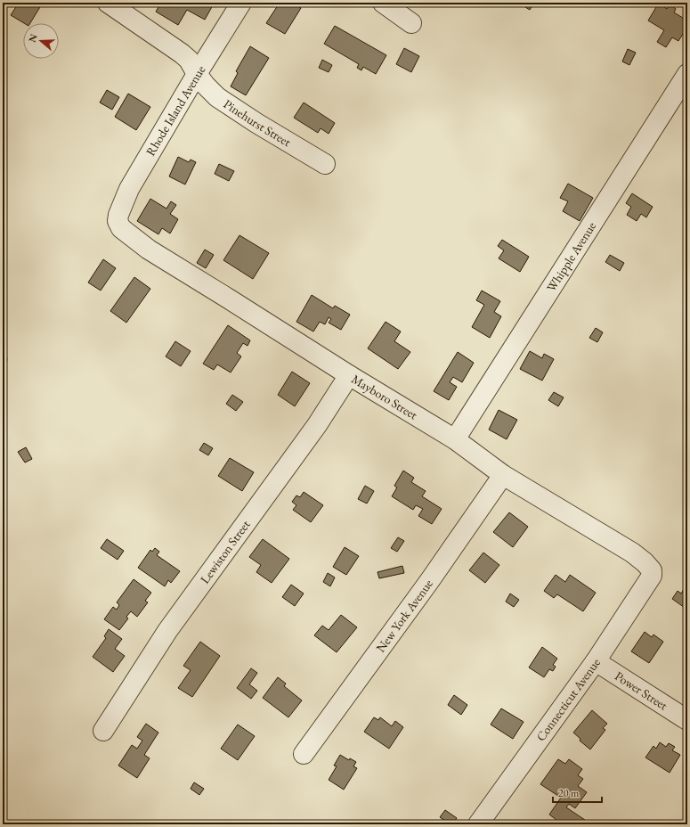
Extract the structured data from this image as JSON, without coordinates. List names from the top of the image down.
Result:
{
  "streets": {
    "street": [
      "Rhode Island Avenue",
      "Pinehurst Street",
      "Whipple Avenue",
      "Mayboro Street",
      "Lewiston Street",
      "New York Avenue",
      "Power Street",
      "Connecticut Avenue"
    ]
  },
  "crossings": [
    ["Rhode Island Avenue", "Pinehurst Street"],
    ["Rhode Island Avenue", "Mayboro Street"],
    ["Whipple Avenue", "Mayboro Street"],
    ["Mayboro Street", "Lewiston Street"],
    ["Mayboro Street", "New York Avenue"],
    ["Mayboro Street", "Connecticut Avenue"],
    ["Power Street", "Connecticut Avenue"]
  ],
  "scale_bar": "20 m",
  "north": "left"
}
